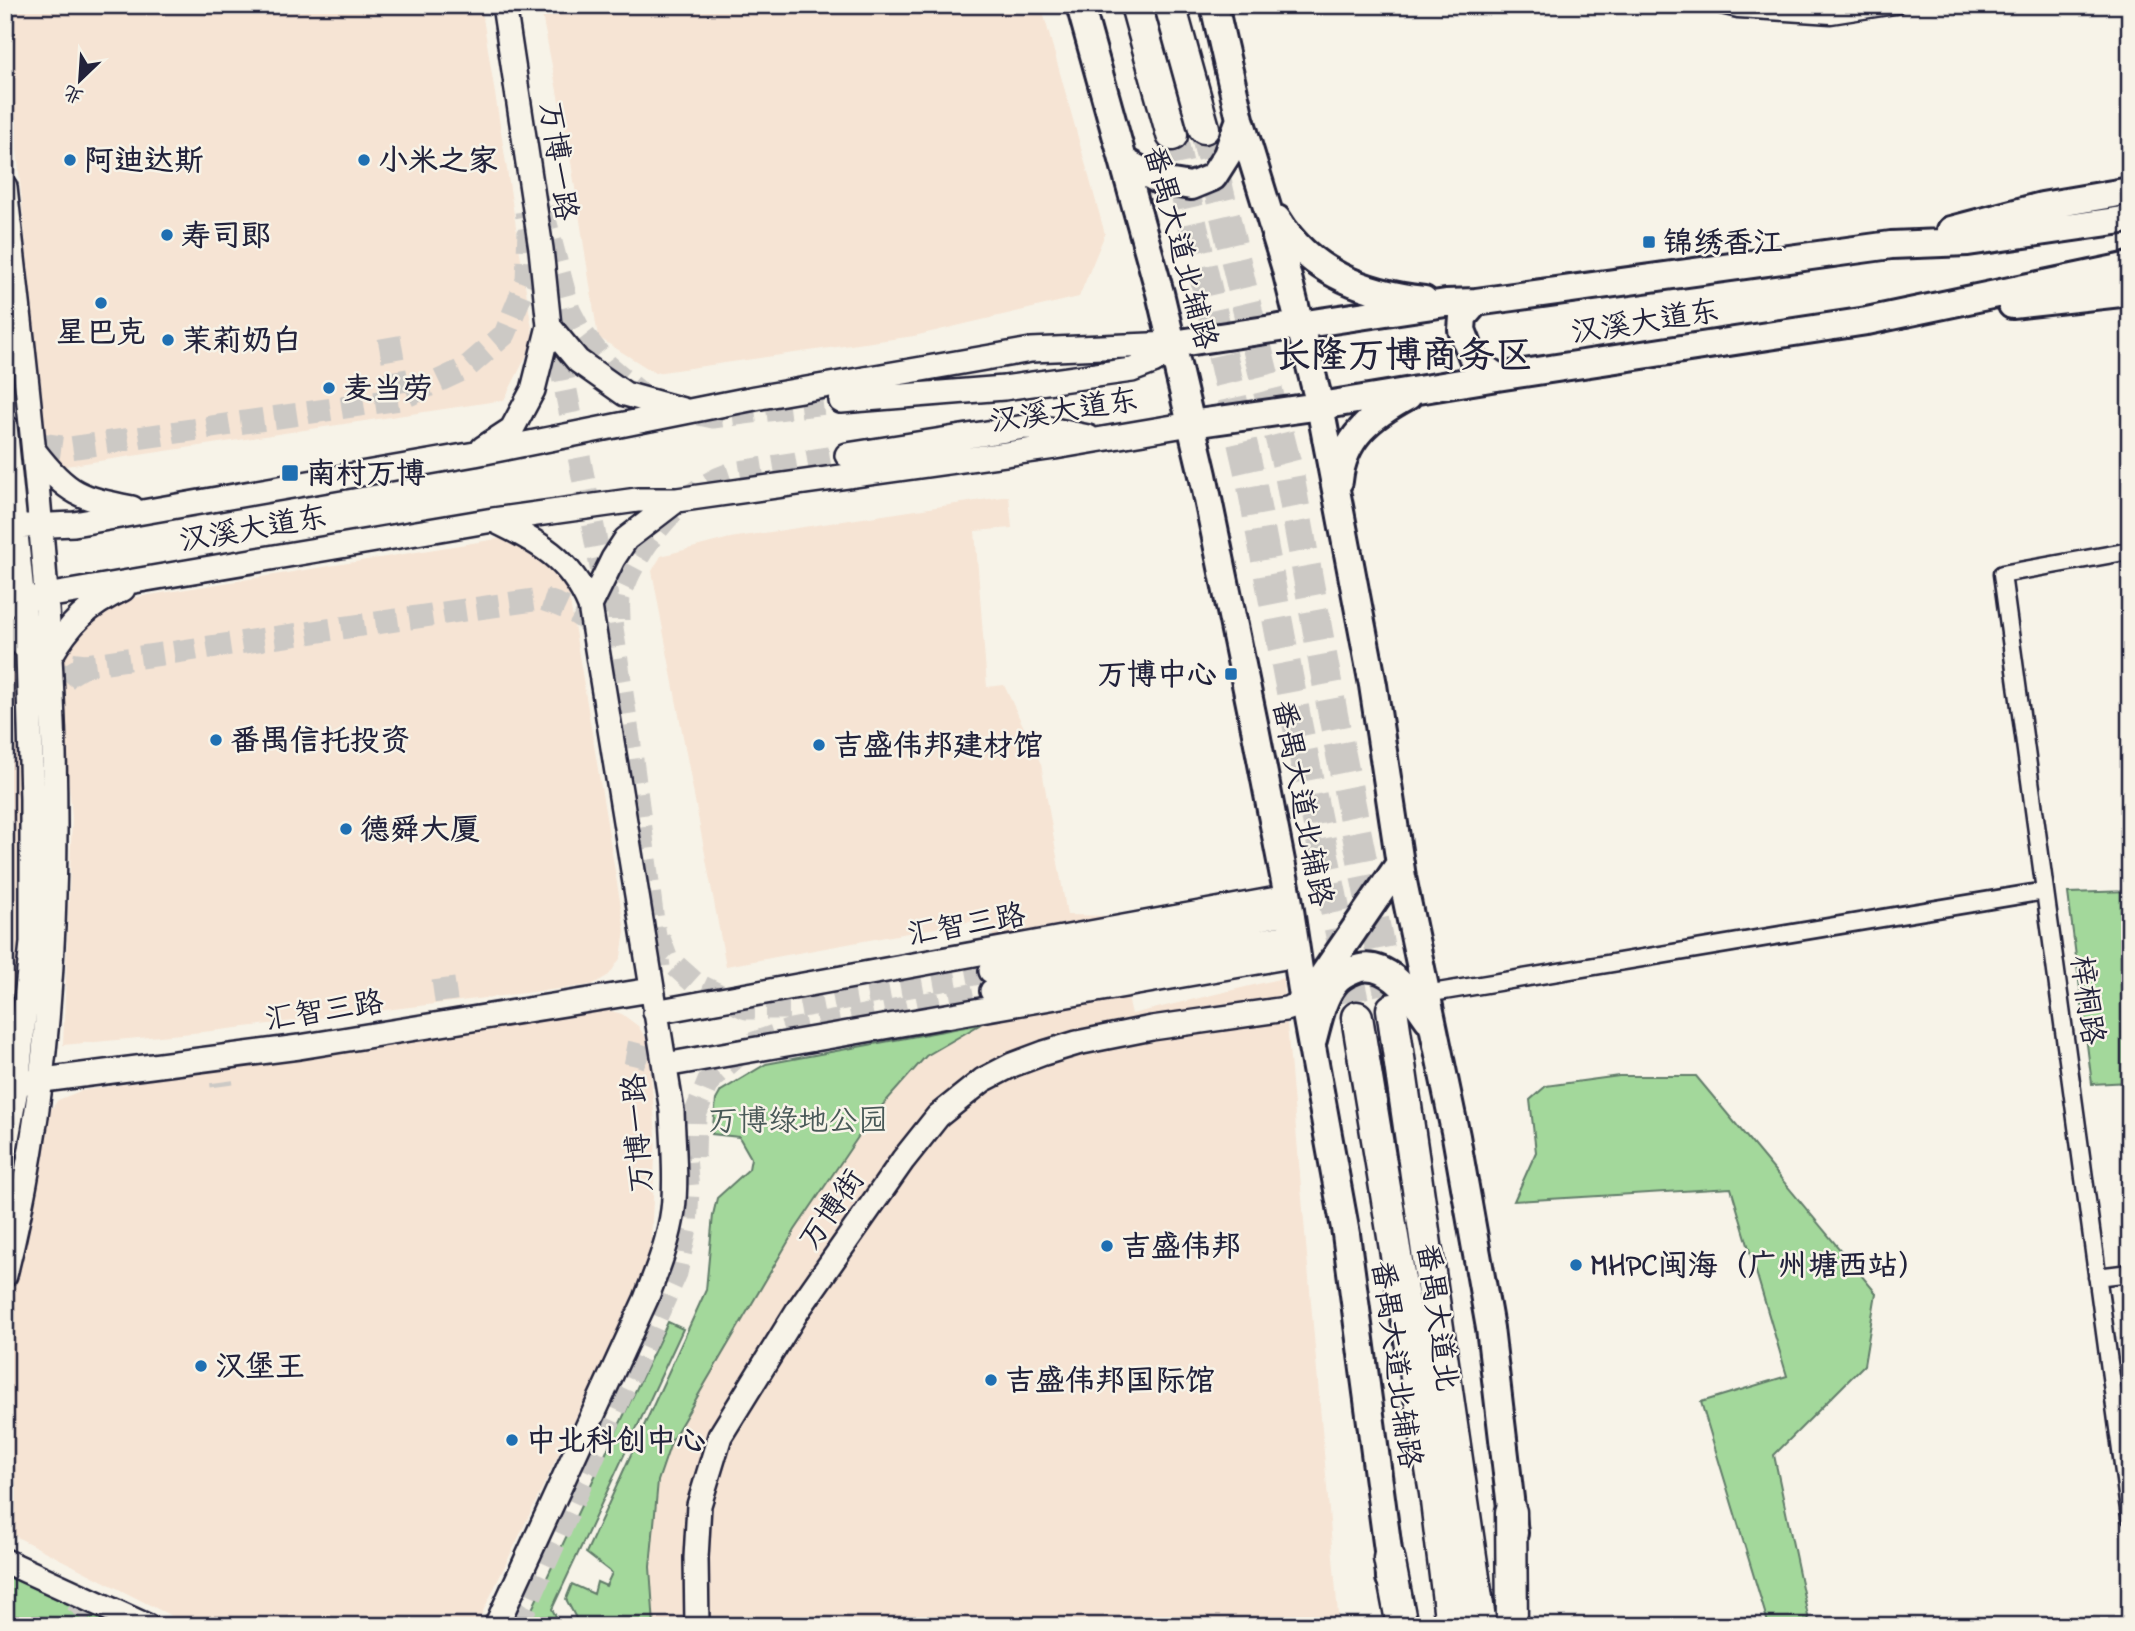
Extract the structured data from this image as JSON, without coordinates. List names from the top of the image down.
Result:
{
  "streets": {
    "highway": ["番禺大道北"],
    "main road": ["番禺大道北辅路", "汉溪大道东"],
    "street": [
      "万博一路",
      "汇智三路",
      "梓桐路",
      "万博街"
    ]
  },
  "crossings": [
    ["万博一路", "汇智三路"],
    ["番禺大道北辅路", "汉溪大道东"],
    ["番禺大道北辅路", "汇智三路"],
    ["番禺大道北辅路", "万博街"]
  ],
  "districts": ["长隆万博商务区"],
  "parks": ["万博绿地公园"],
  "places": {
    "other": [
      "阿迪达斯",
      "小米之家",
      "寿司郎",
      "星巴克",
      "茉莉奶白",
      "麦当劳",
      "番禺信托投资",
      "吉盛伟邦建材馆",
      "德舜大厦",
      "吉盛伟邦",
      "MHPC闽海（广州塘西站）",
      "汉堡王",
      "吉盛伟邦国际馆",
      "中北科创中心"
    ],
    "transit": ["锦绣香江", "南村万博", "万博中心"]
  },
  "north": "bottom left"
}
